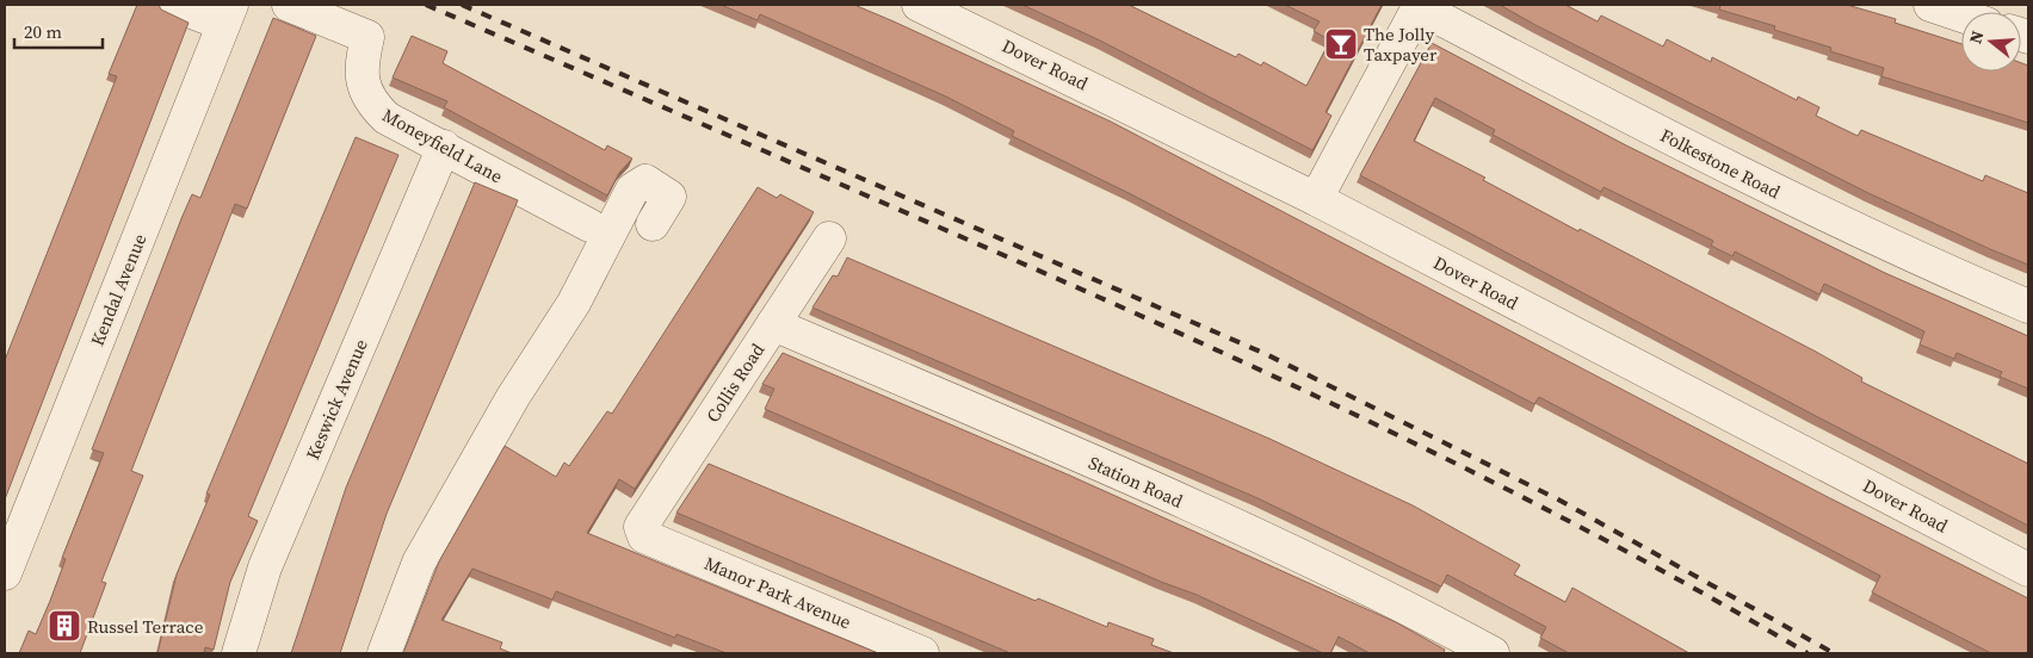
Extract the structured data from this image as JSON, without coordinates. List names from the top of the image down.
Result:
{
  "streets": {
    "street": [
      "Dover Road",
      "Moneyfield Lane",
      "Folkestone Road",
      "Kendal Avenue",
      "Collis Road",
      "Keswick Avenue",
      "Station Road",
      "Manor Park Avenue"
    ]
  },
  "crossings": [
    ["Moneyfield Lane", "Keswick Avenue"],
    ["Collis Road", "Station Road"],
    ["Collis Road", "Manor Park Avenue"]
  ],
  "places": {
    "bar": ["The Jolly Taxpayer"],
    "building": ["Russel Terrace"]
  },
  "scale_bar": "20 m",
  "north": "left"
}
